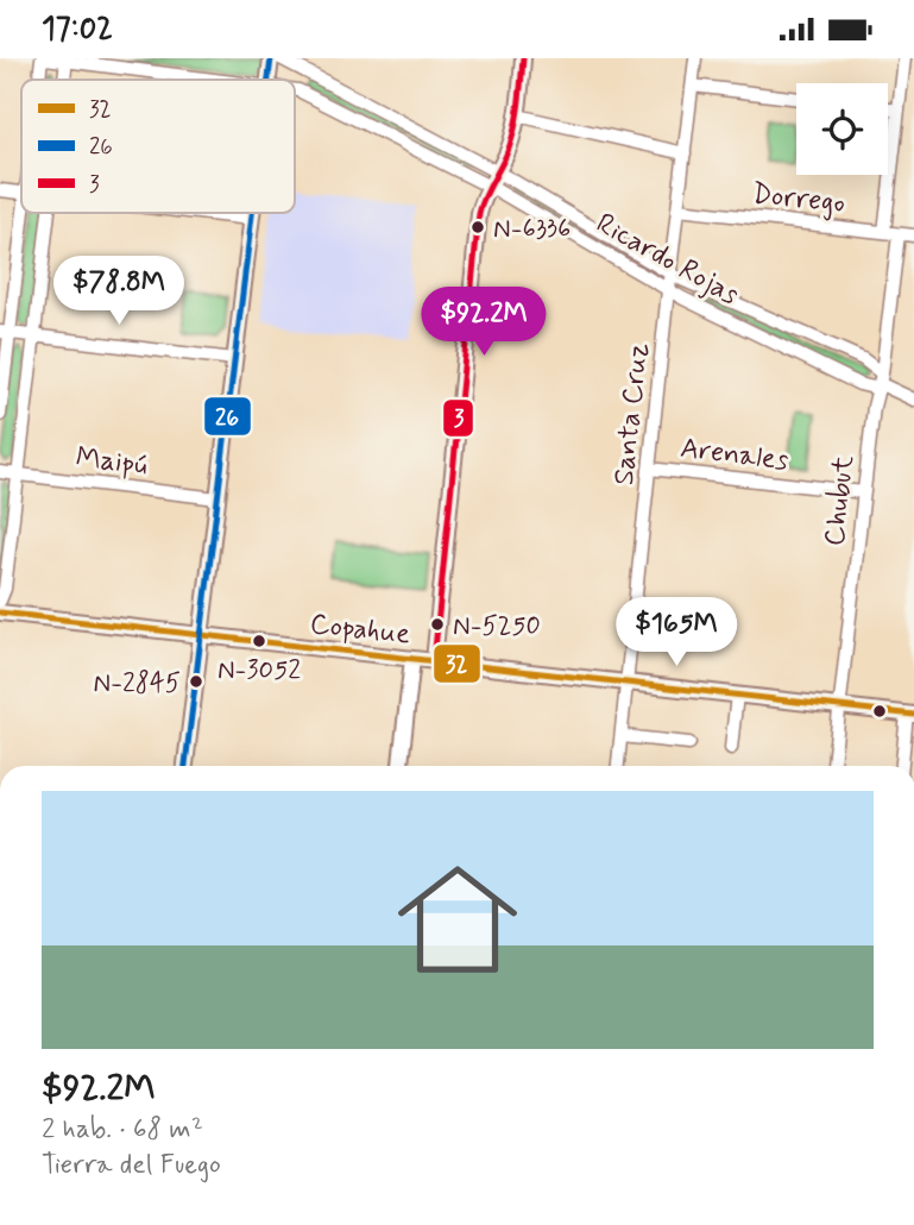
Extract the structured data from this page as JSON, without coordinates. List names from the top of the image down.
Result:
{
  "streets": {
    "street": [
      "Dorrego",
      "Ricardo Rojas",
      "Santa Cruz",
      "Arenales",
      "Maipú",
      "Chubut",
      "Copahue"
    ]
  },
  "crossings": [
    ["Dorrego", "Santa Cruz"],
    ["Dorrego", "Chubut"],
    ["Ricardo Rojas", "Santa Cruz"],
    ["Ricardo Rojas", "Chubut"],
    ["Santa Cruz", "Arenales"],
    ["Santa Cruz", "Copahue"],
    ["Arenales", "Chubut"],
    ["Chubut", "Copahue"]
  ],
  "places": [
    "N-6336",
    "N-5250",
    "N-3052",
    "N-2845"
  ],
  "lines": ["transit line 26", "transit line 3", "transit line 32"],
  "legend": ["32", "26", "3"],
  "page": {
    "status": "17:02",
    "price": ["$78.8M", "$92.2M", "$165M"],
    "list": [
      {
        "name": "$92.2M",
        "note": "2 hab. · 68 m² · Tierra del Fuego"
      }
    ]
  }
}
